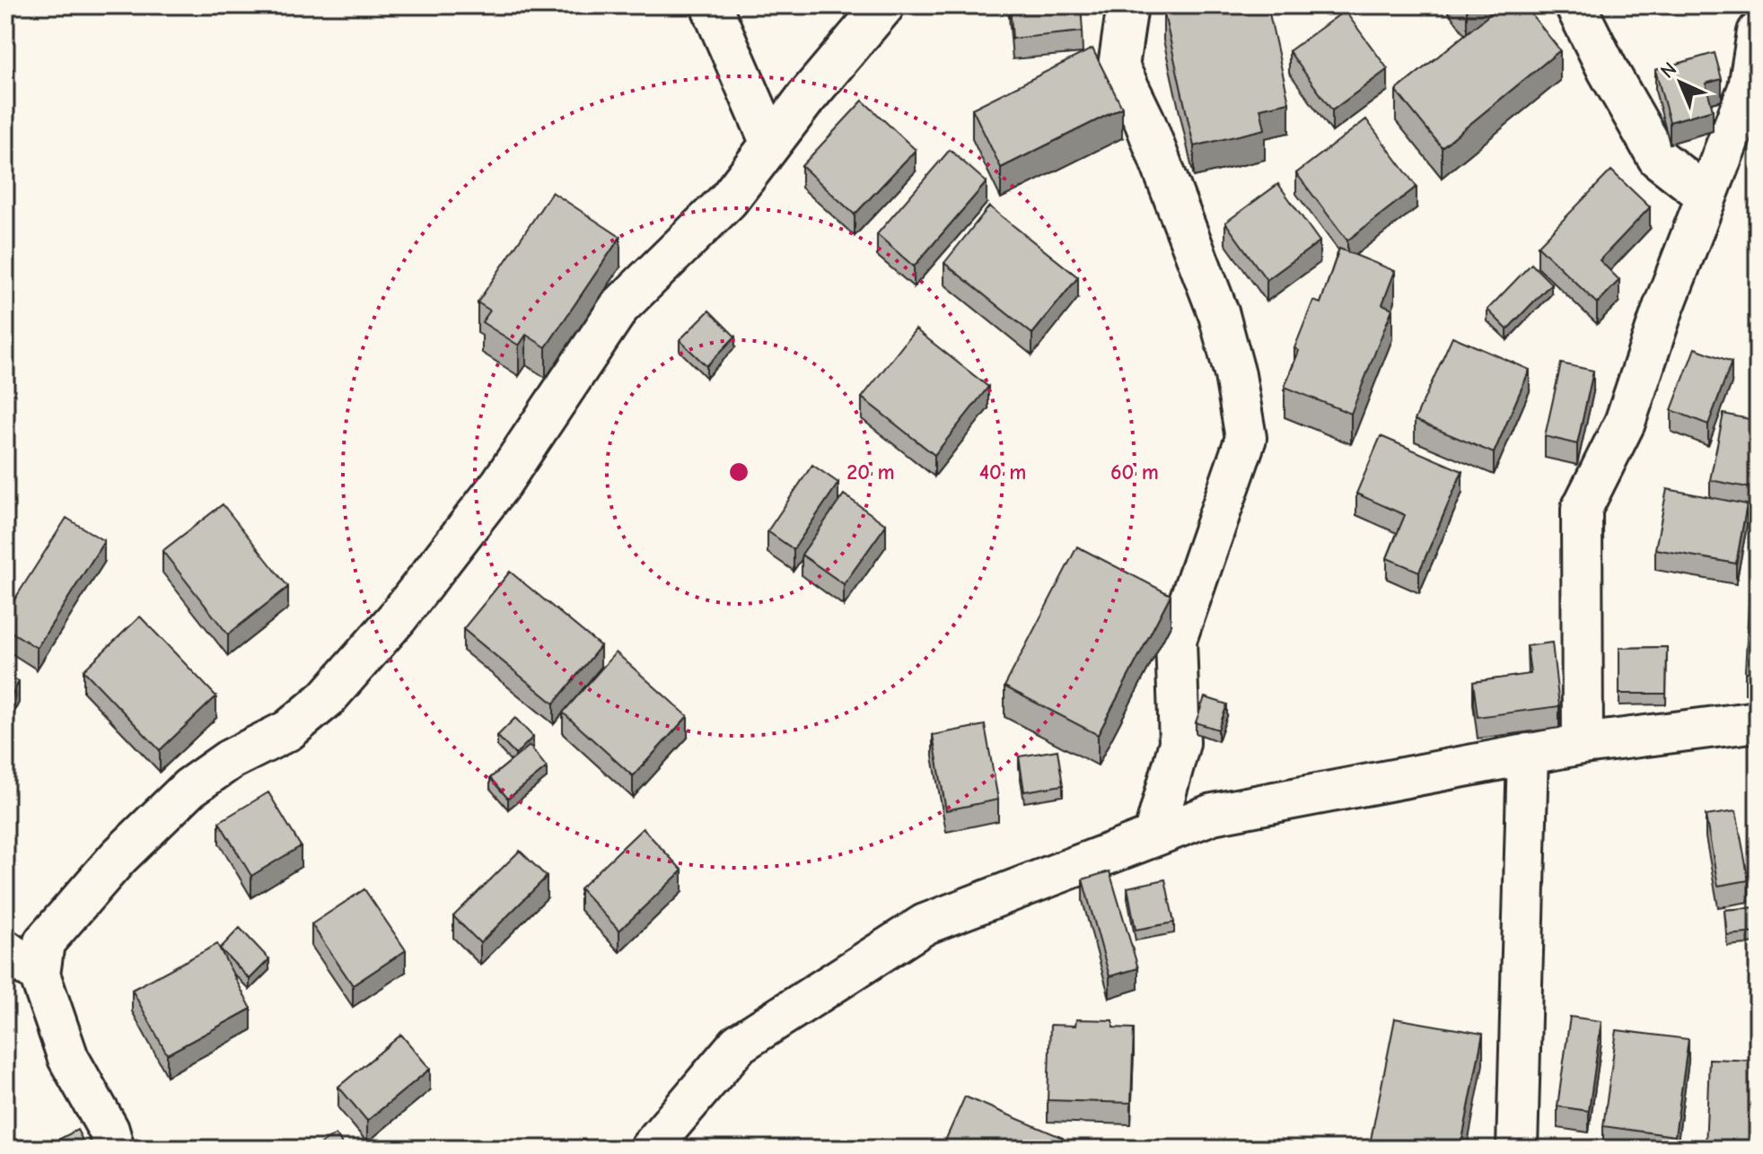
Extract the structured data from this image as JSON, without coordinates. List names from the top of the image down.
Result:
{
  "north": "top left",
  "rings": ["20 m", "40 m", "60 m"]
}
